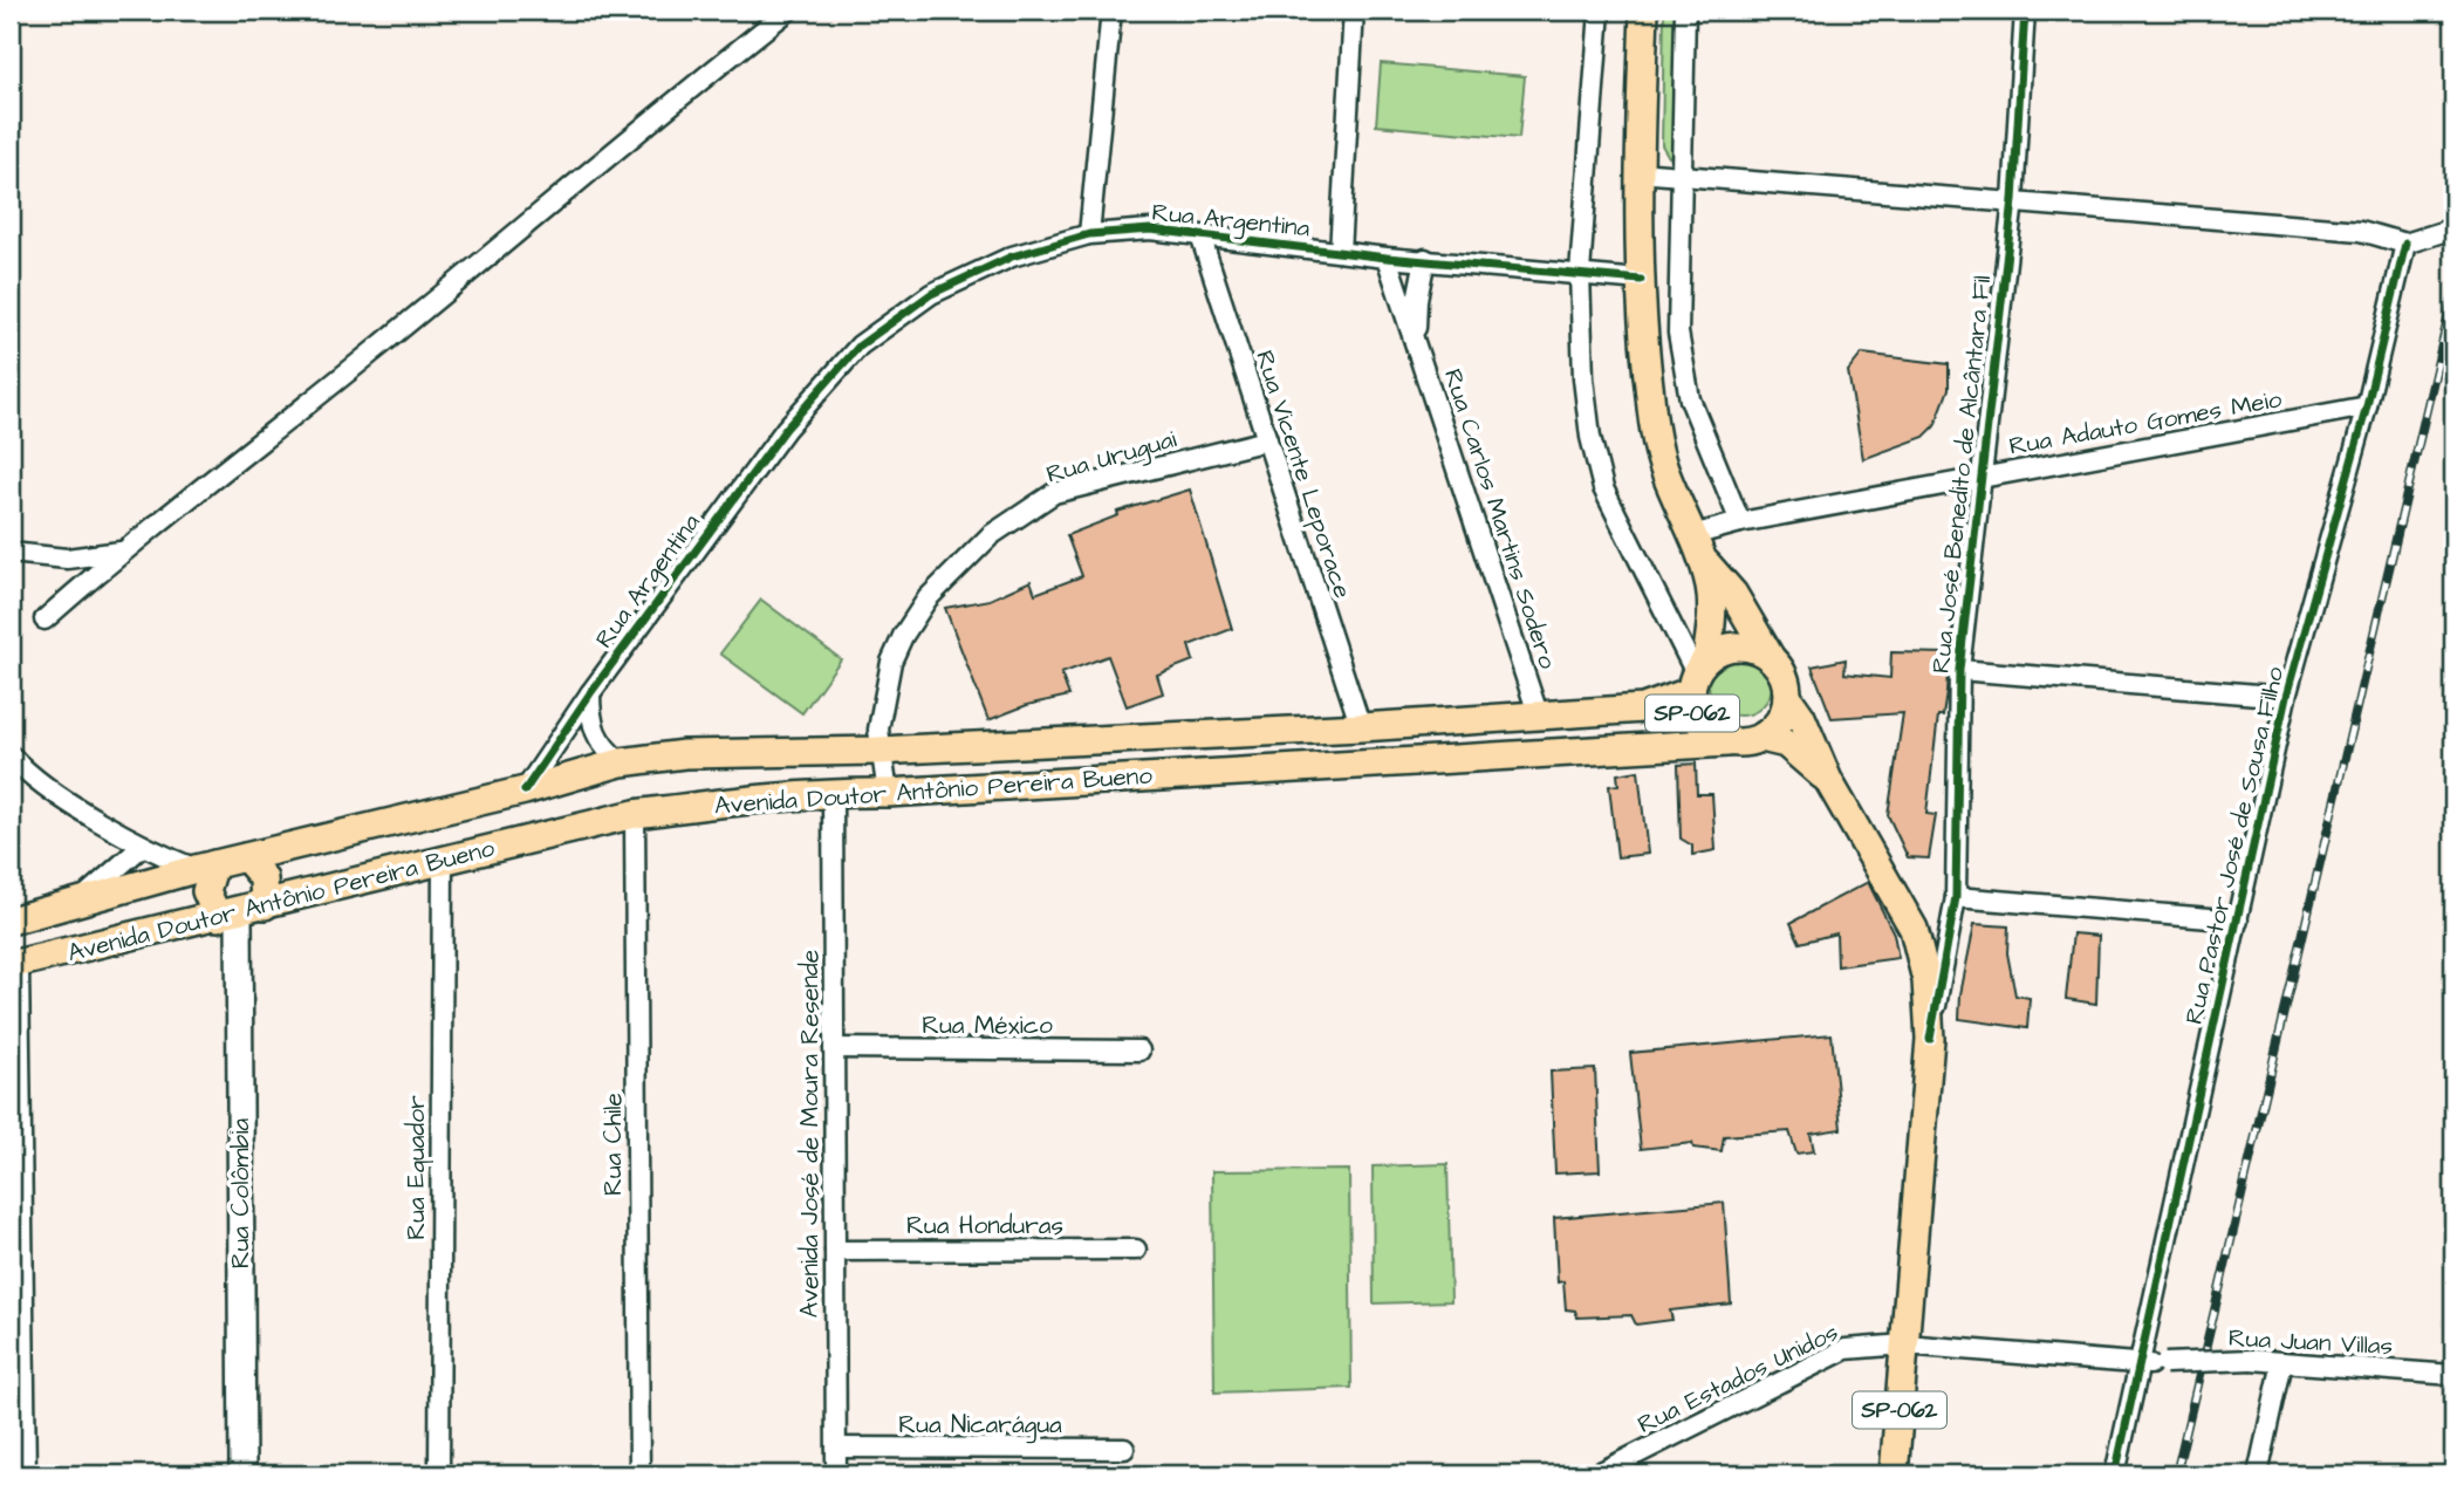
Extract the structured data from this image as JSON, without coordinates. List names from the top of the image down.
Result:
{
  "streets": {
    "main road": ["SP-062", "Avenida Doutor Antônio Pereira Bueno"],
    "street": [
      "Rua Argentina",
      "Rua Adauto Gomes Meio",
      "Rua Uruguai",
      "Rua Vicente Leporace",
      "Rua José Benedito de Alcântara Fil",
      "Rua Carlos Martins Sodero",
      "Rua Pastor José de Sousa Filho",
      "Rua México",
      "Avenida José de Moura Resende",
      "Rua Chile",
      "Rua Equador",
      "Rua Colômbia",
      "Rua Honduras",
      "Rua Juan Villas",
      "Rua Estados Unidos",
      "Rua Nicarágua"
    ]
  },
  "crossings": [
    ["Rua Argentina", "Rua Vicente Leporace"],
    ["Rua Argentina", "Rua Carlos Martins Sodero"],
    ["Rua Argentina", "SP-062"],
    ["Rua Argentina", "Avenida Doutor Antônio Pereira Bueno"],
    ["Rua Adauto Gomes Meio", "Rua José Benedito de Alcântara Fil"],
    ["Rua Adauto Gomes Meio", "SP-062"],
    ["Rua Adauto Gomes Meio", "Rua Pastor José de Sousa Filho"],
    ["Rua Uruguai", "Rua Vicente Leporace"],
    ["Rua Uruguai", "Avenida Doutor Antônio Pereira Bueno"],
    ["Rua Vicente Leporace", "Avenida Doutor Antônio Pereira Bueno"],
    ["Rua José Benedito de Alcântara Fil", "SP-062"],
    ["Rua Carlos Martins Sodero", "Avenida Doutor Antônio Pereira Bueno"],
    ["SP-062", "Avenida Doutor Antônio Pereira Bueno"],
    ["SP-062", "Rua Estados Unidos"],
    ["Avenida Doutor Antônio Pereira Bueno", "Avenida José de Moura Resende"],
    ["Avenida Doutor Antônio Pereira Bueno", "Rua Chile"],
    ["Avenida Doutor Antônio Pereira Bueno", "Rua Equador"],
    ["Avenida Doutor Antônio Pereira Bueno", "Rua Colômbia"],
    ["Rua Pastor José de Sousa Filho", "Rua Juan Villas"],
    ["Rua Pastor José de Sousa Filho", "Rua Estados Unidos"],
    ["Rua México", "Avenida José de Moura Resende"],
    ["Avenida José de Moura Resende", "Rua Honduras"],
    ["Avenida José de Moura Resende", "Rua Nicarágua"],
    ["Rua Juan Villas", "Rua Estados Unidos"]
  ]
}
